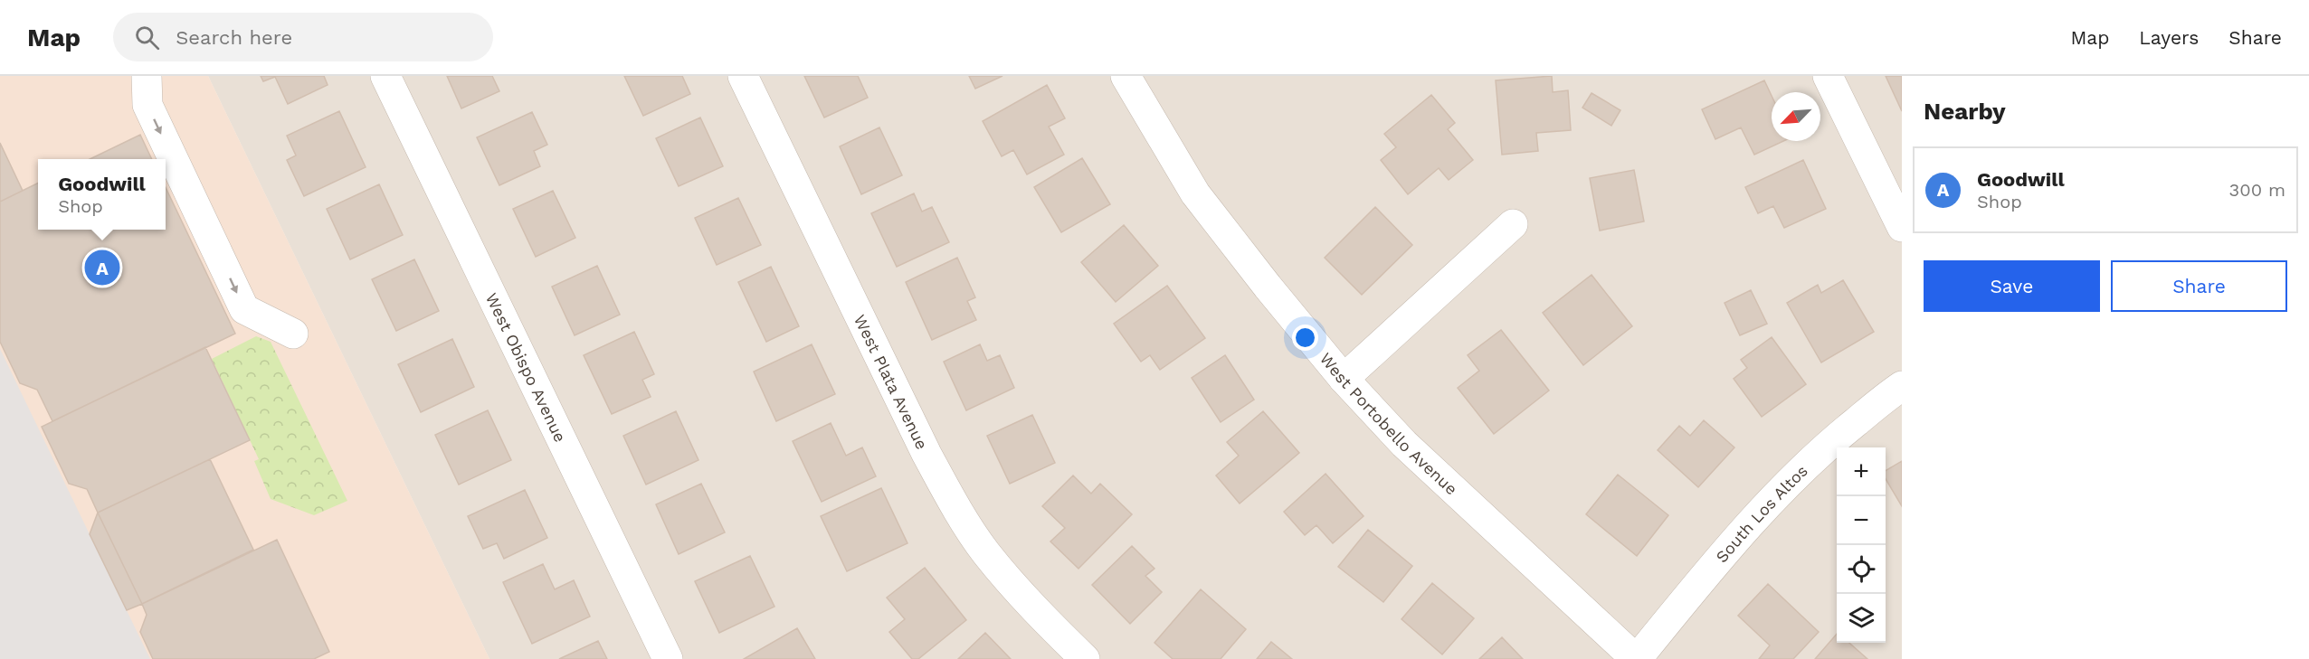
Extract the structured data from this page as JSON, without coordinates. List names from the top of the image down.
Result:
{
  "streets": {
    "street": [
      "West Obispo Avenue",
      "West Plata Avenue",
      "West Portobello Avenue",
      "South Los Altos"
    ]
  },
  "crossings": [
    ["West Portobello Avenue", "South Los Altos"]
  ],
  "north": "bottom left",
  "page": {
    "header": "Map",
    "search": "Search here",
    "nav": ["Map", "Layers", "Share"],
    "heading": "Nearby",
    "list": [
      {
        "mark": "A",
        "name": "Goodwill",
        "note": "Shop",
        "value": "300 m"
      }
    ],
    "popup": ["Goodwill", "Shop"],
    "buttons": ["Save", "Share"],
    "pins": "A",
    "map_buttons": ["+", "−"]
  }
}
